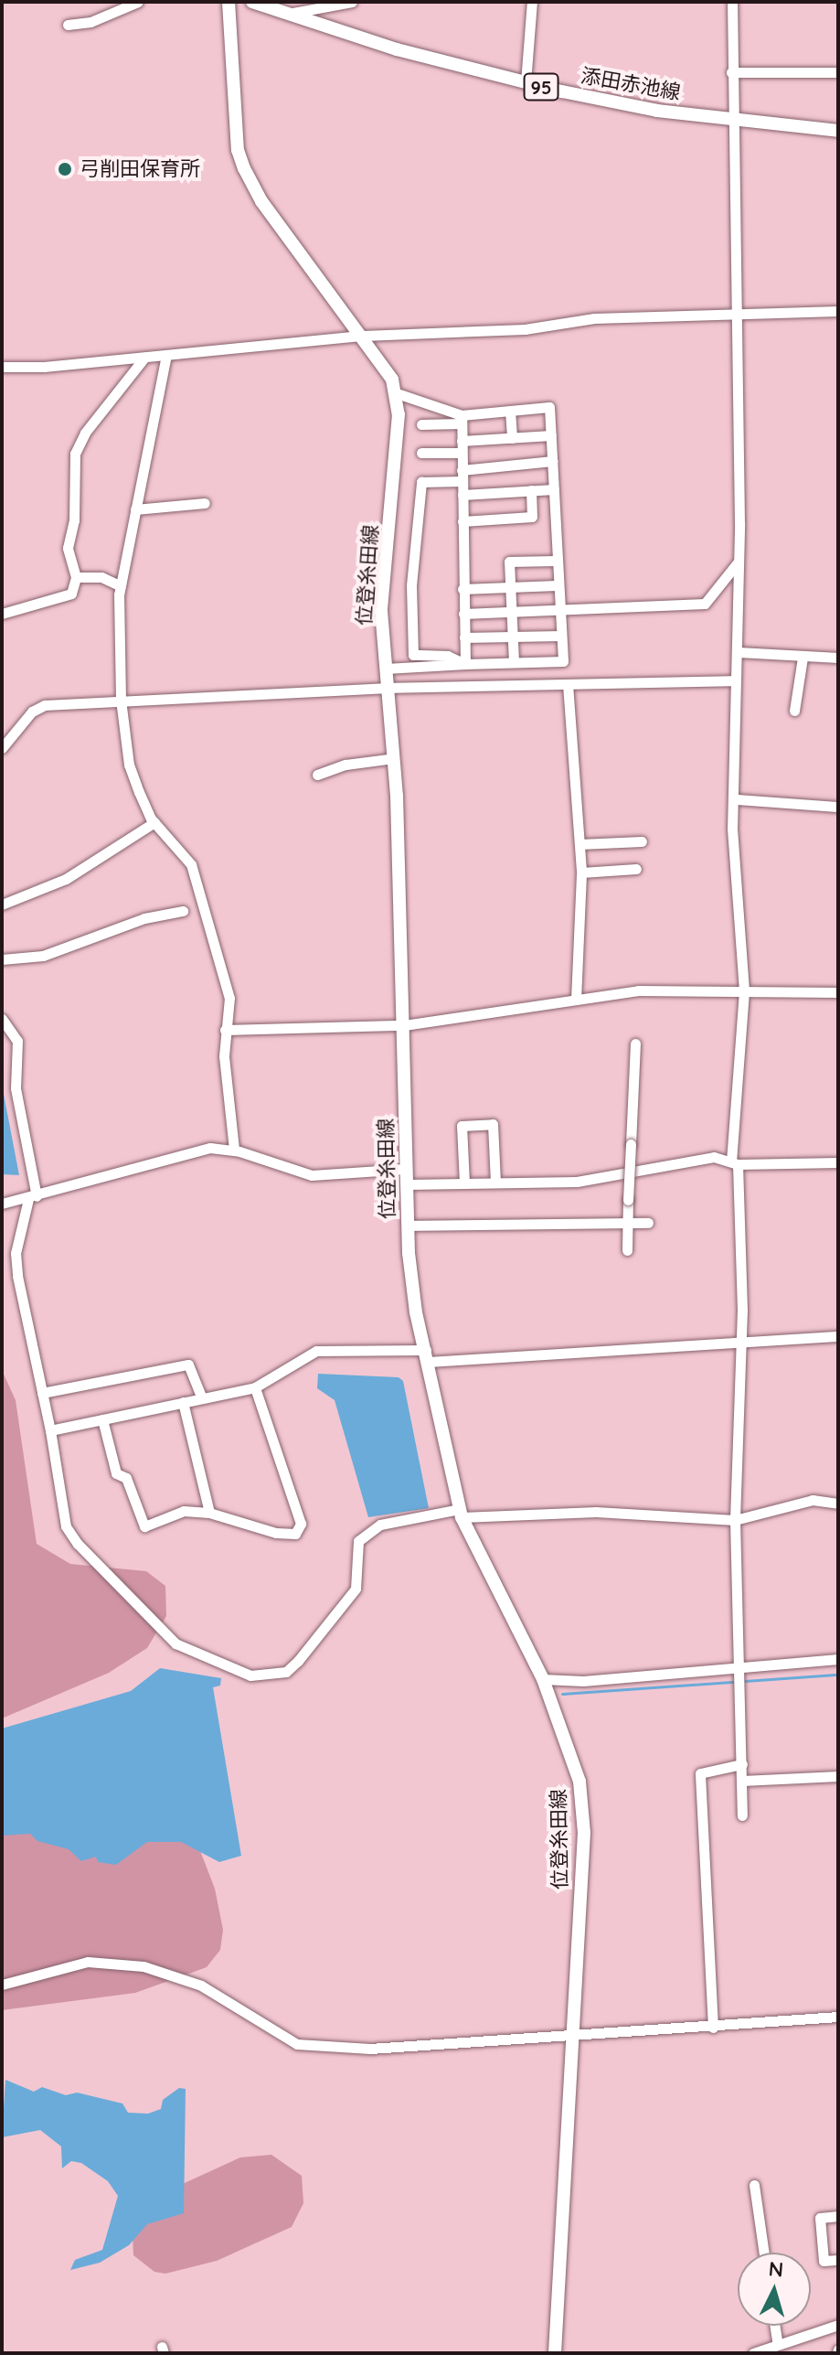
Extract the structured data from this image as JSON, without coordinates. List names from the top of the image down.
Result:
{
  "streets": {
    "main road": ["添田赤池線", "95", "位登糸田線"]
  },
  "places": ["弓削田保育所"],
  "north": "top"
}
